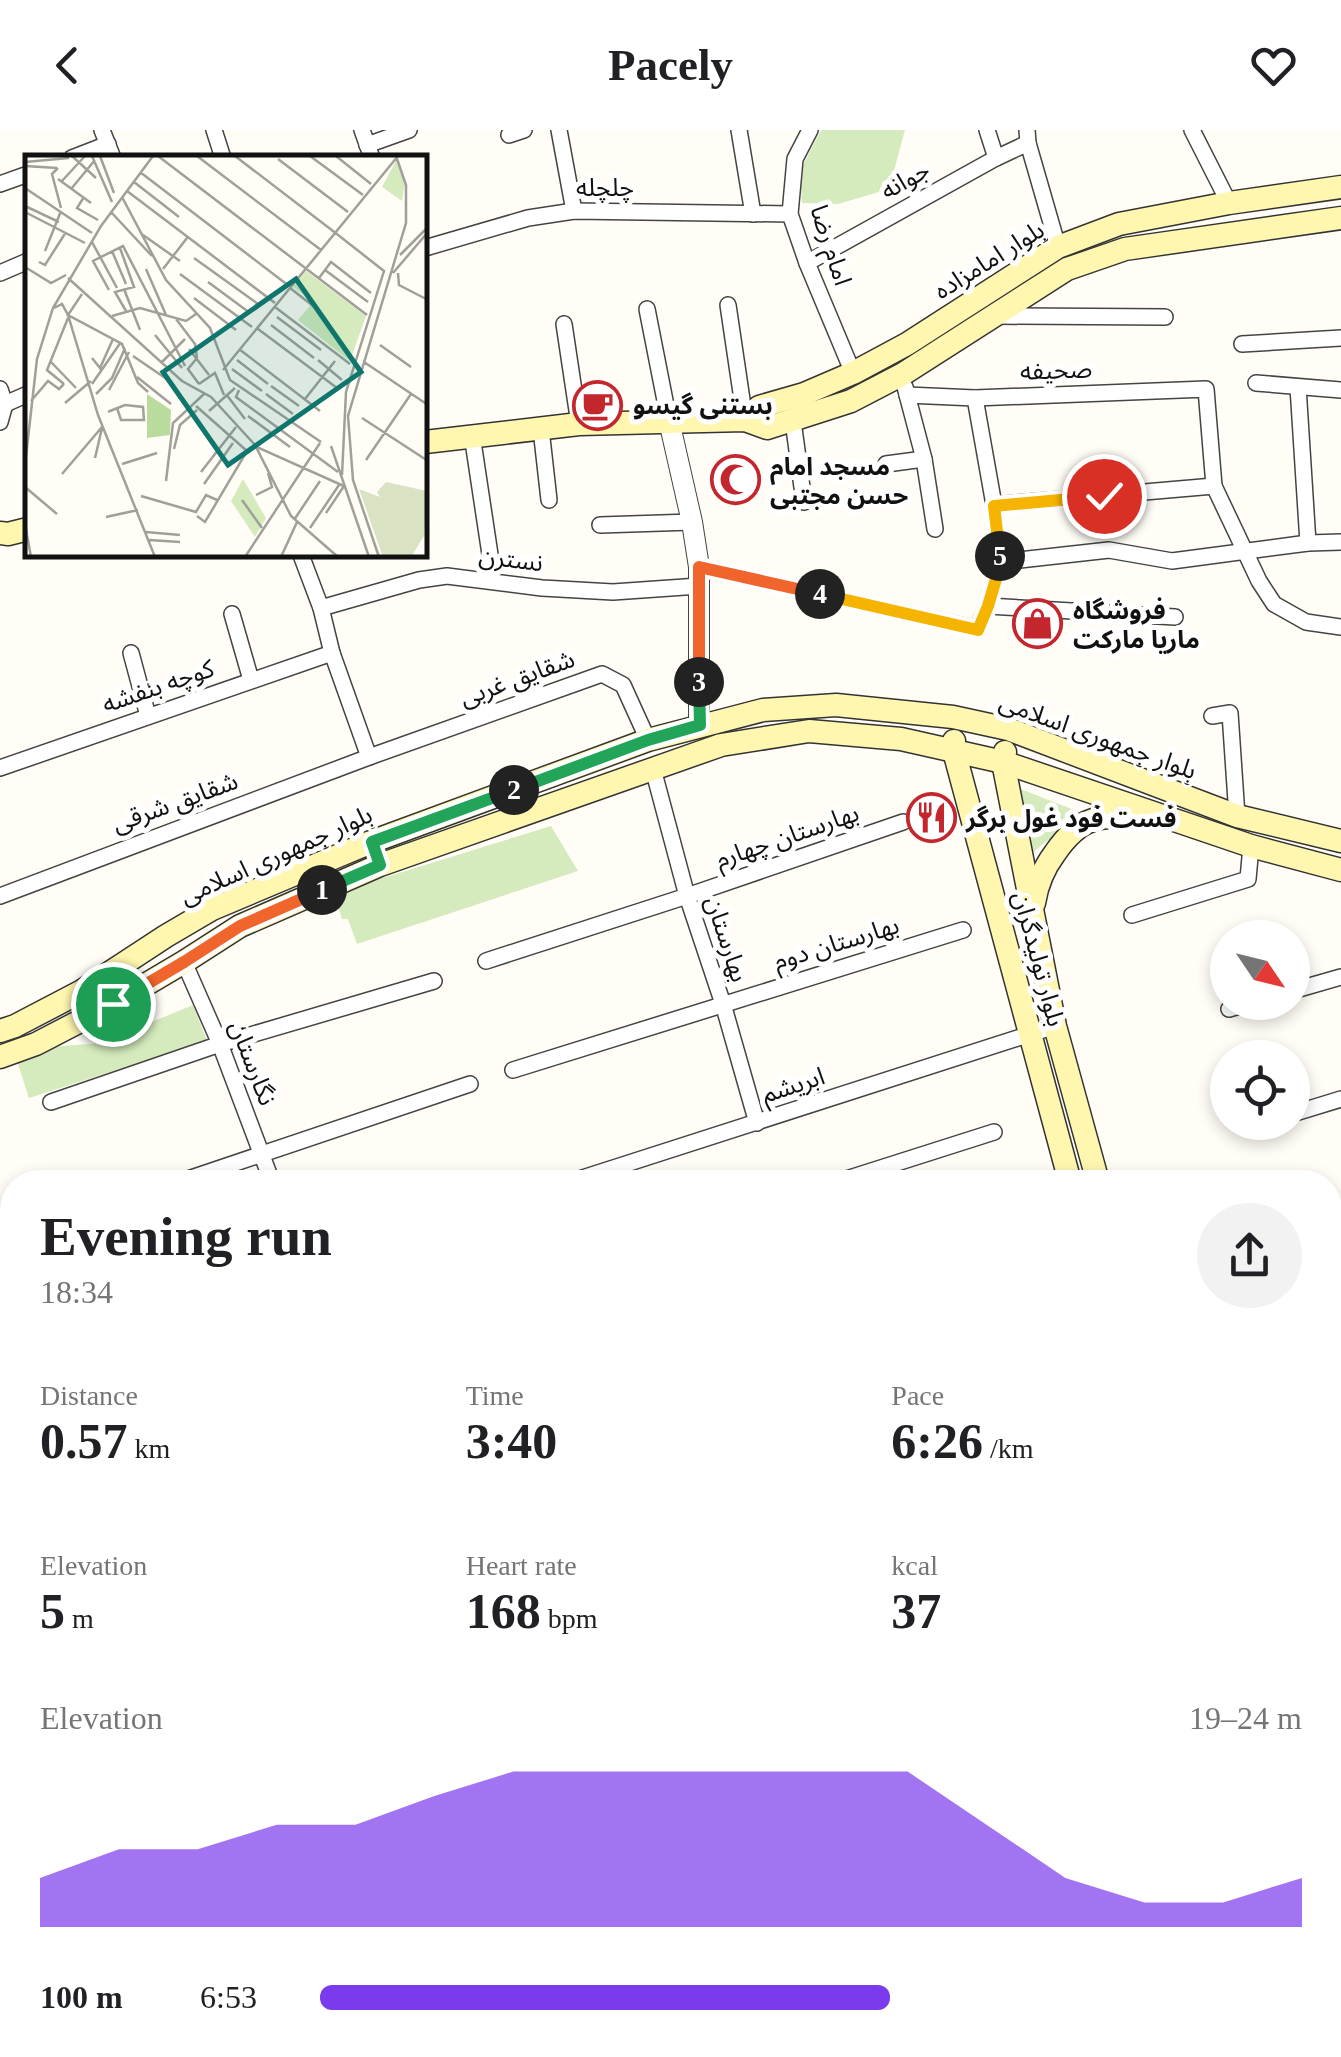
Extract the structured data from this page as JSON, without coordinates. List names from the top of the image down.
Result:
{
  "streets": {
    "main road": ["بلوار امامزاده", "بلوار جمهوری اسلامی", "بلوار تولیدگران"],
    "street": [
      "جوانه",
      "چلچله",
      "امام رضا",
      "صحیفه",
      "نسترن",
      "شقایق غربی",
      "کوچه بنفشه",
      "شقایق شرقی",
      "بهارستان چهارم",
      "بهارستان",
      "بهارستان دوم",
      "نگارستان",
      "ابریشم"
    ]
  },
  "crossings": [
    ["جوانه", "امام رضا"],
    ["چلچله", "امام رضا"],
    ["امام رضا", "بلوار امامزاده"],
    ["بلوار امامزاده", "صحیفه"],
    ["شقایق غربی", "بلوار جمهوری اسلامی"],
    ["شقایق غربی", "شقایق شرقی"],
    ["بلوار جمهوری اسلامی", "بهارستان"],
    ["بلوار جمهوری اسلامی", "بلوار تولیدگران"],
    ["بلوار جمهوری اسلامی", "نگارستان"],
    ["بهارستان چهارم", "بهارستان"],
    ["بهارستان", "بهارستان دوم"],
    ["بهارستان", "ابریشم"],
    ["بلوار تولیدگران", "ابریشم"]
  ],
  "places": {
    "cafe": ["بستنی گیسو"],
    "mosque": ["مسجد امام حسن مجتبی"],
    "shop": ["فروشگاه ماریا مارکت"],
    "restaurant": ["فست فود غول برگر"]
  },
  "north": "bottom right",
  "page": {
    "header": "Pacely",
    "pins": [
      "5",
      "4",
      "3",
      "2",
      "1"
    ],
    "heading": ["Evening run", "18:34"],
    "stats": [
      ["Distance", "0.57 km"],
      ["Time", "3:40"],
      ["Pace", "6:26 /km"],
      ["Elevation", "5 m"],
      ["Heart rate", "168 bpm"],
      ["kcal", "37"]
    ],
    "chart": ["Elevation", "19–24 m"],
    "list": [
      {
        "name": "100 m",
        "note": "6:53"
      }
    ]
  }
}
